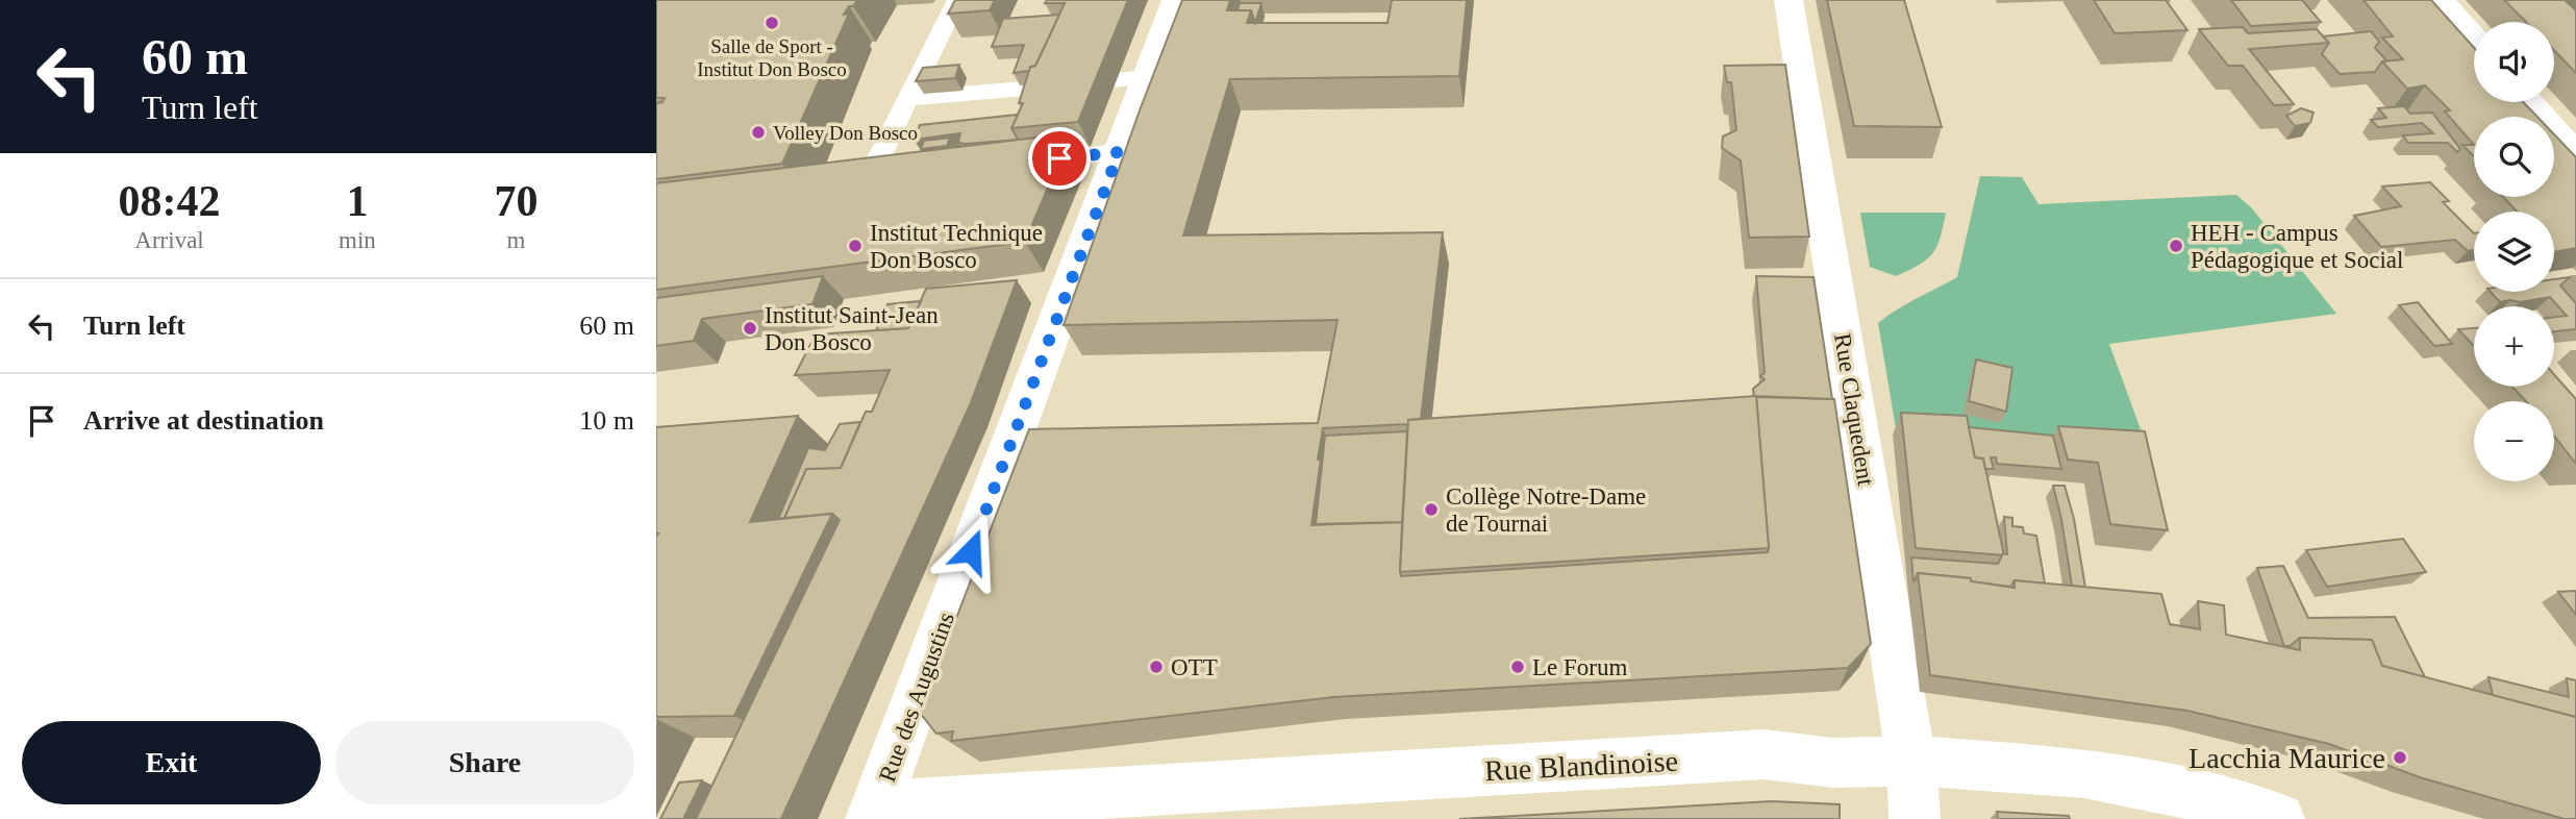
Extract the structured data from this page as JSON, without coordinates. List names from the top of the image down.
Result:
{
  "streets": {
    "street": ["Rue Claquedent", "Rue des Augustins", "Rue Blandinoise"]
  },
  "crossings": [
    ["Rue Claquedent", "Rue Blandinoise"],
    ["Rue des Augustins", "Rue Blandinoise"]
  ],
  "places": [
    "Salle de Sport - Institut Don Bosco",
    "Volley Don Bosco",
    "Institut Technique Don Bosco",
    "HEH - Campus Pédagogique et Social",
    "Institut Saint-Jean Don Bosco",
    "Collège Notre-Dame de Tournai",
    "OTT",
    "Le Forum",
    "Lacchia Maurice"
  ],
  "page": {
    "turn": ["60 m", "Turn left"],
    "map_buttons": ["+", "−"],
    "eta": [
      "08:42",
      "Arrival",
      "1",
      "min",
      "70",
      "m"
    ],
    "list": [
      {
        "name": "Turn left",
        "value": "60 m"
      },
      {
        "name": "Arrive at destination",
        "value": "10 m"
      }
    ],
    "buttons": ["Exit", "Share"]
  }
}
